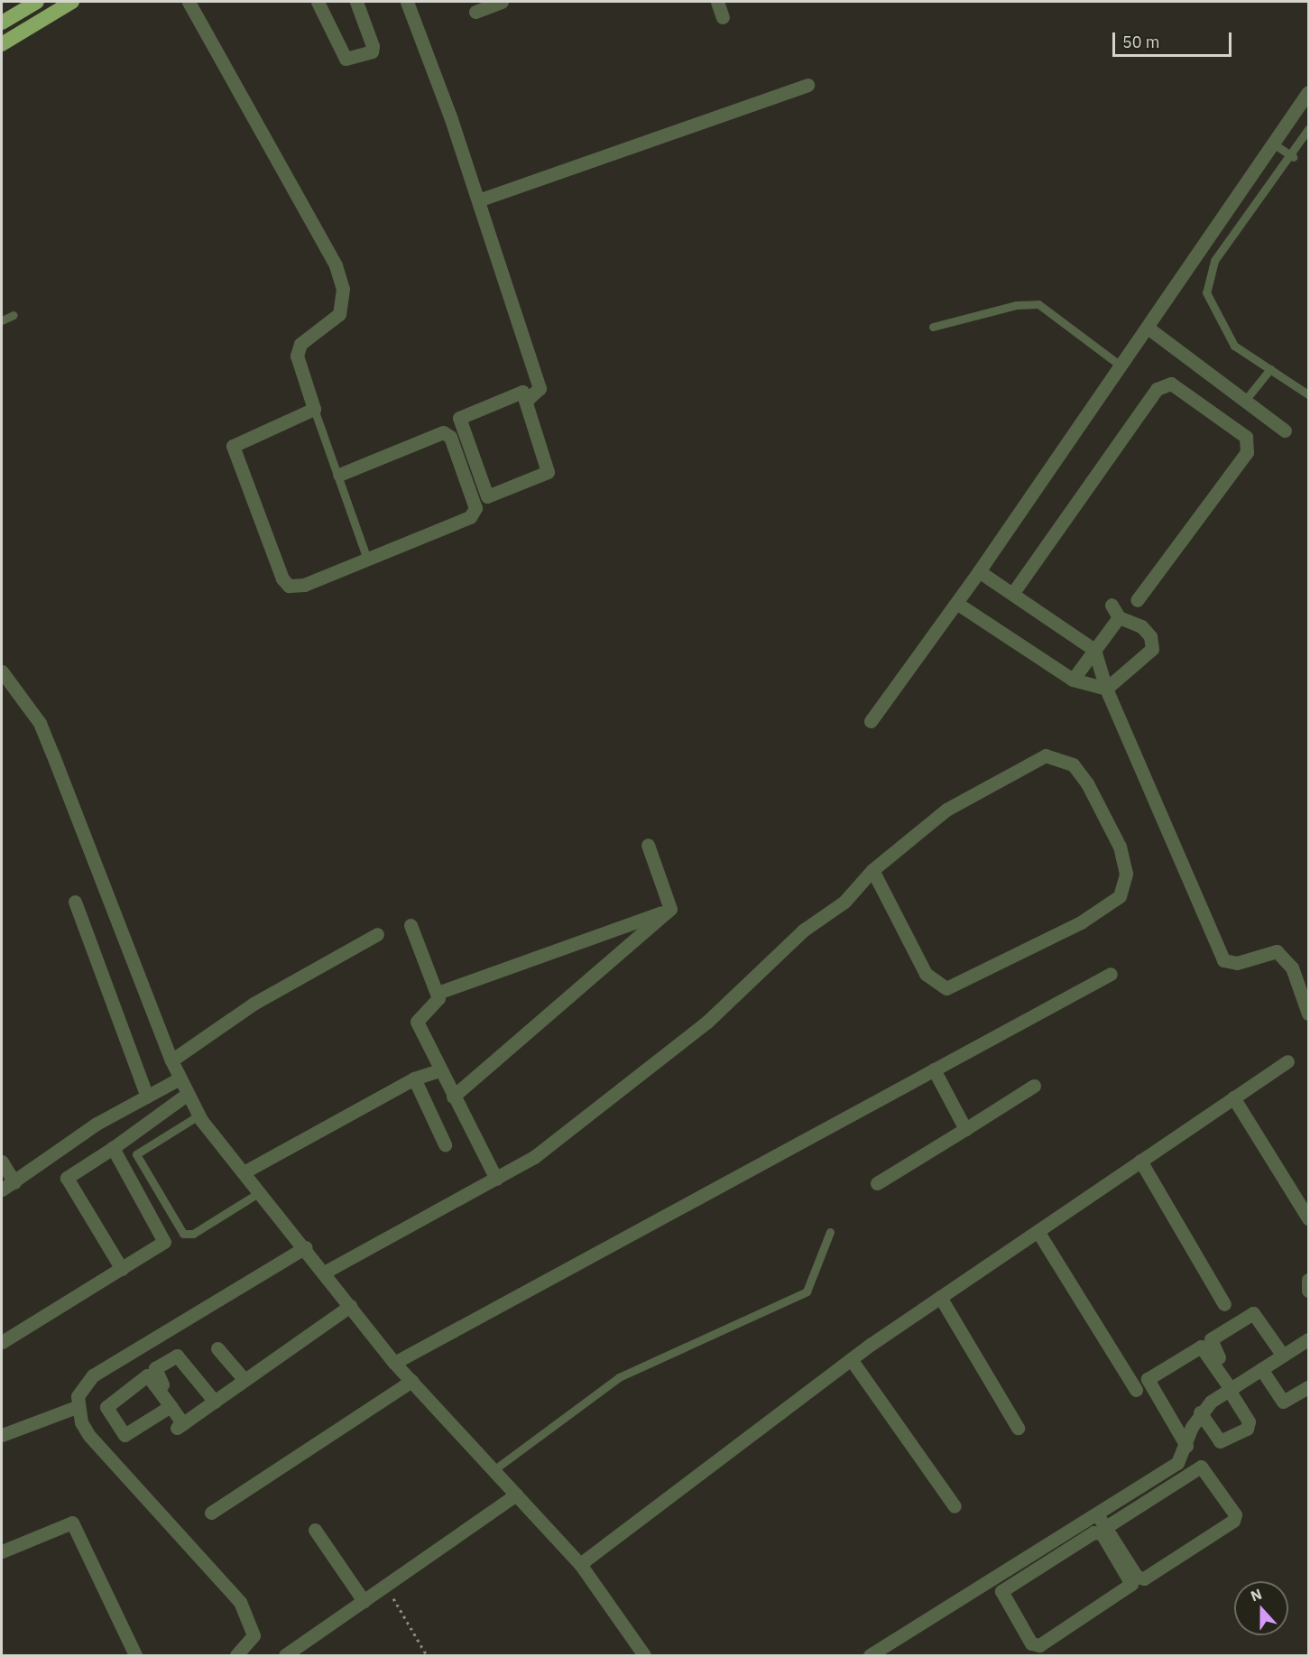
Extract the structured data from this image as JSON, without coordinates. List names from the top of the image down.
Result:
{
  "scale_bar": "50 m",
  "north": "top"
}
